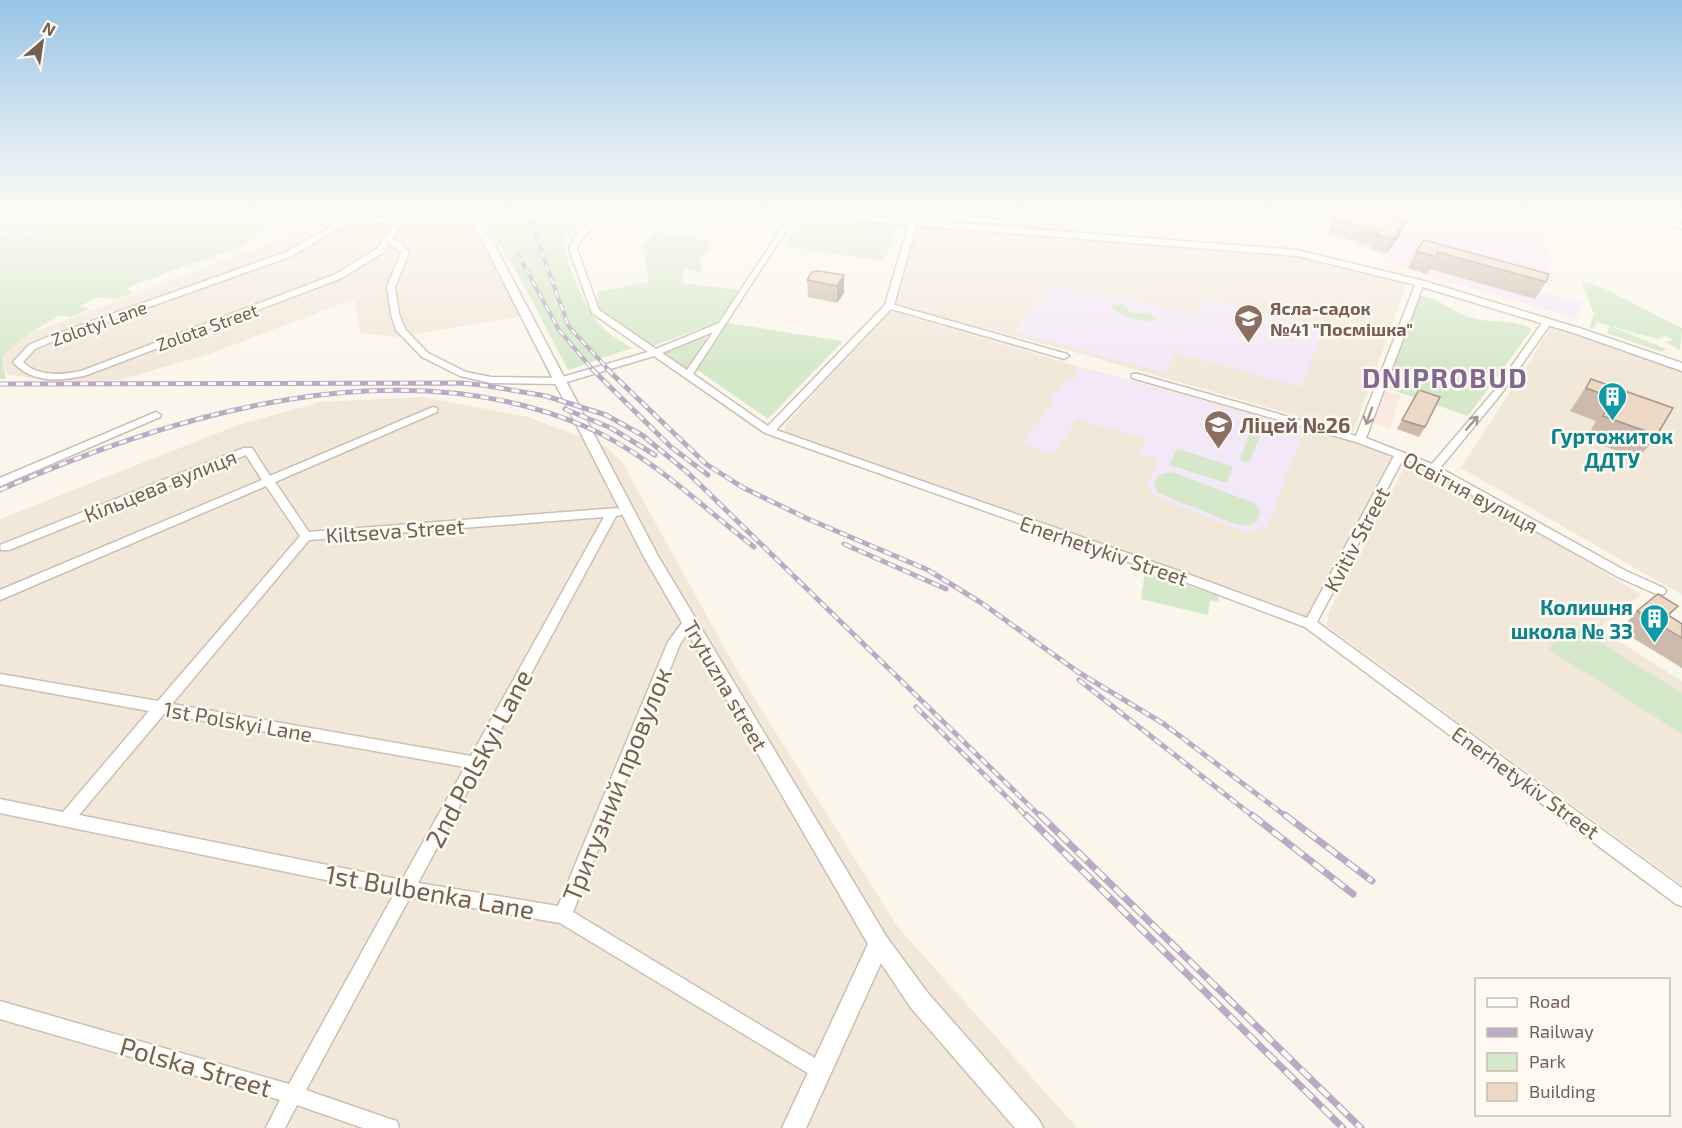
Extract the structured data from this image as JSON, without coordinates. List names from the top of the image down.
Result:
{
  "streets": {
    "street": [
      "Zolotyi Lane",
      "Zolota Street",
      "Кільцева вулиця",
      "Освітня вулиця",
      "Kiltseva Street",
      "Kvitiv Street",
      "Enerhetykiv Street",
      "Trytuzna street",
      "1st Polskyi Lane",
      "2nd Polskyi Lane",
      "Тритузний провулок",
      "1st Bulbenka Lane",
      "Polska Street"
    ]
  },
  "crossings": [
    ["Zolotyi Lane", "Zolota Street"],
    ["Кільцева вулиця", "Kiltseva Street"],
    ["Освітня вулиця", "Kvitiv Street"],
    ["Kiltseva Street", "Trytuzna street"],
    ["Kiltseva Street", "2nd Polskyi Lane"],
    ["Kvitiv Street", "Enerhetykiv Street"],
    ["Trytuzna street", "2nd Polskyi Lane"],
    ["Trytuzna street", "Тритузний провулок"],
    ["1st Polskyi Lane", "2nd Polskyi Lane"],
    ["2nd Polskyi Lane", "1st Bulbenka Lane"],
    ["2nd Polskyi Lane", "Polska Street"],
    ["Тритузний провулок", "1st Bulbenka Lane"]
  ],
  "districts": ["DNIPROBUD"],
  "places": {
    "school or university": ["Ясла-садок №41 \"Посмішка\"", "Ліцей №26"],
    "building": ["Гуртожиток ДДТУ", "Колишня школа № 33"]
  },
  "legend": [
    "Road",
    "Railway",
    "Park",
    "Building"
  ],
  "north": "top right"
}
